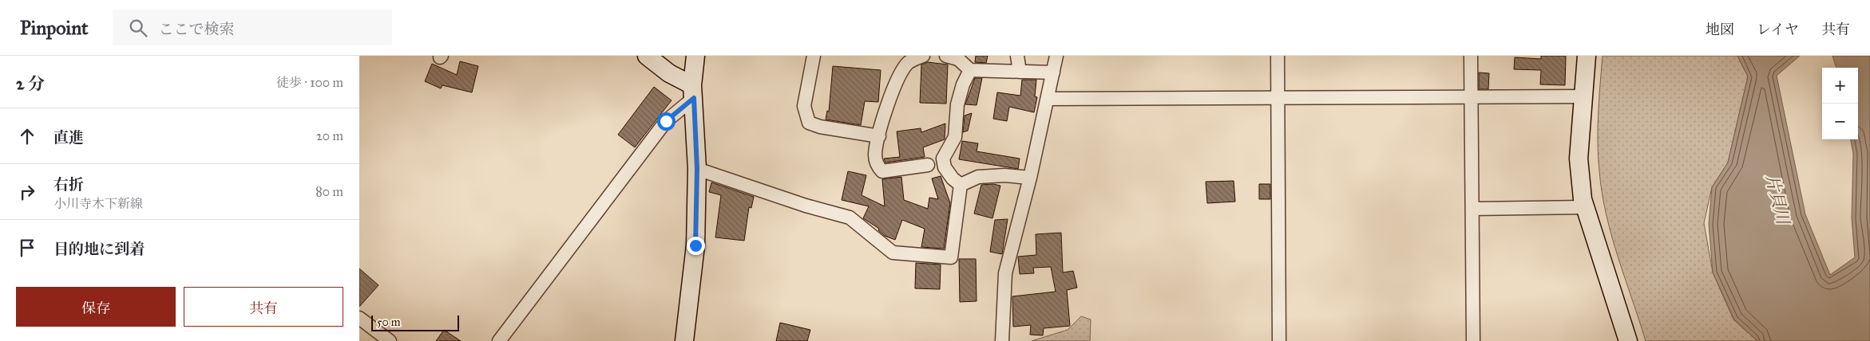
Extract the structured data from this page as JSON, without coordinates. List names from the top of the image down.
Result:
{
  "water": ["片貝川"],
  "scale_bar": "50 m",
  "page": {
    "header": "Pinpoint",
    "search": "ここで検索",
    "nav": ["地図", "レイヤ", "共有"],
    "heading": ["2 分", "徒歩 · 100 m"],
    "map_buttons": ["+", "−"],
    "list": [
      ["直進", "20 m"],
      ["右折", "小川寺木下新線", "80 m"],
      "目的地に到着"
    ],
    "buttons": ["保存", "共有"],
    "scale": "50 m"
  }
}
